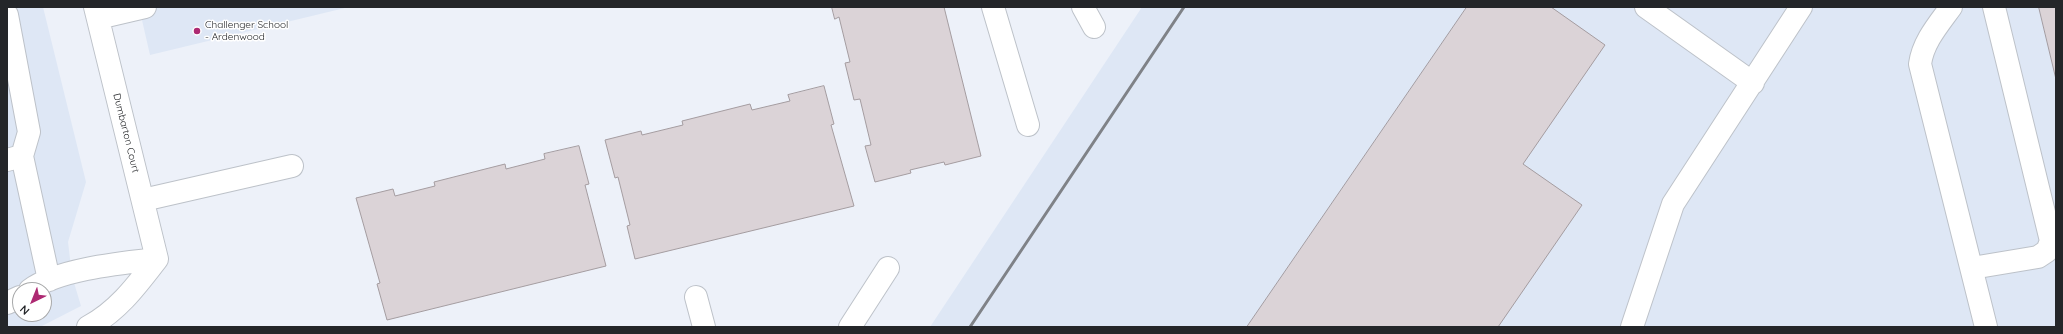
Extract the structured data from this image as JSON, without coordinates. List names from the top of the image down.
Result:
{
  "streets": {
    "street": ["Dumbarton Court"]
  },
  "places": ["Challenger School - Ardenwood"],
  "north": "bottom left"
}
